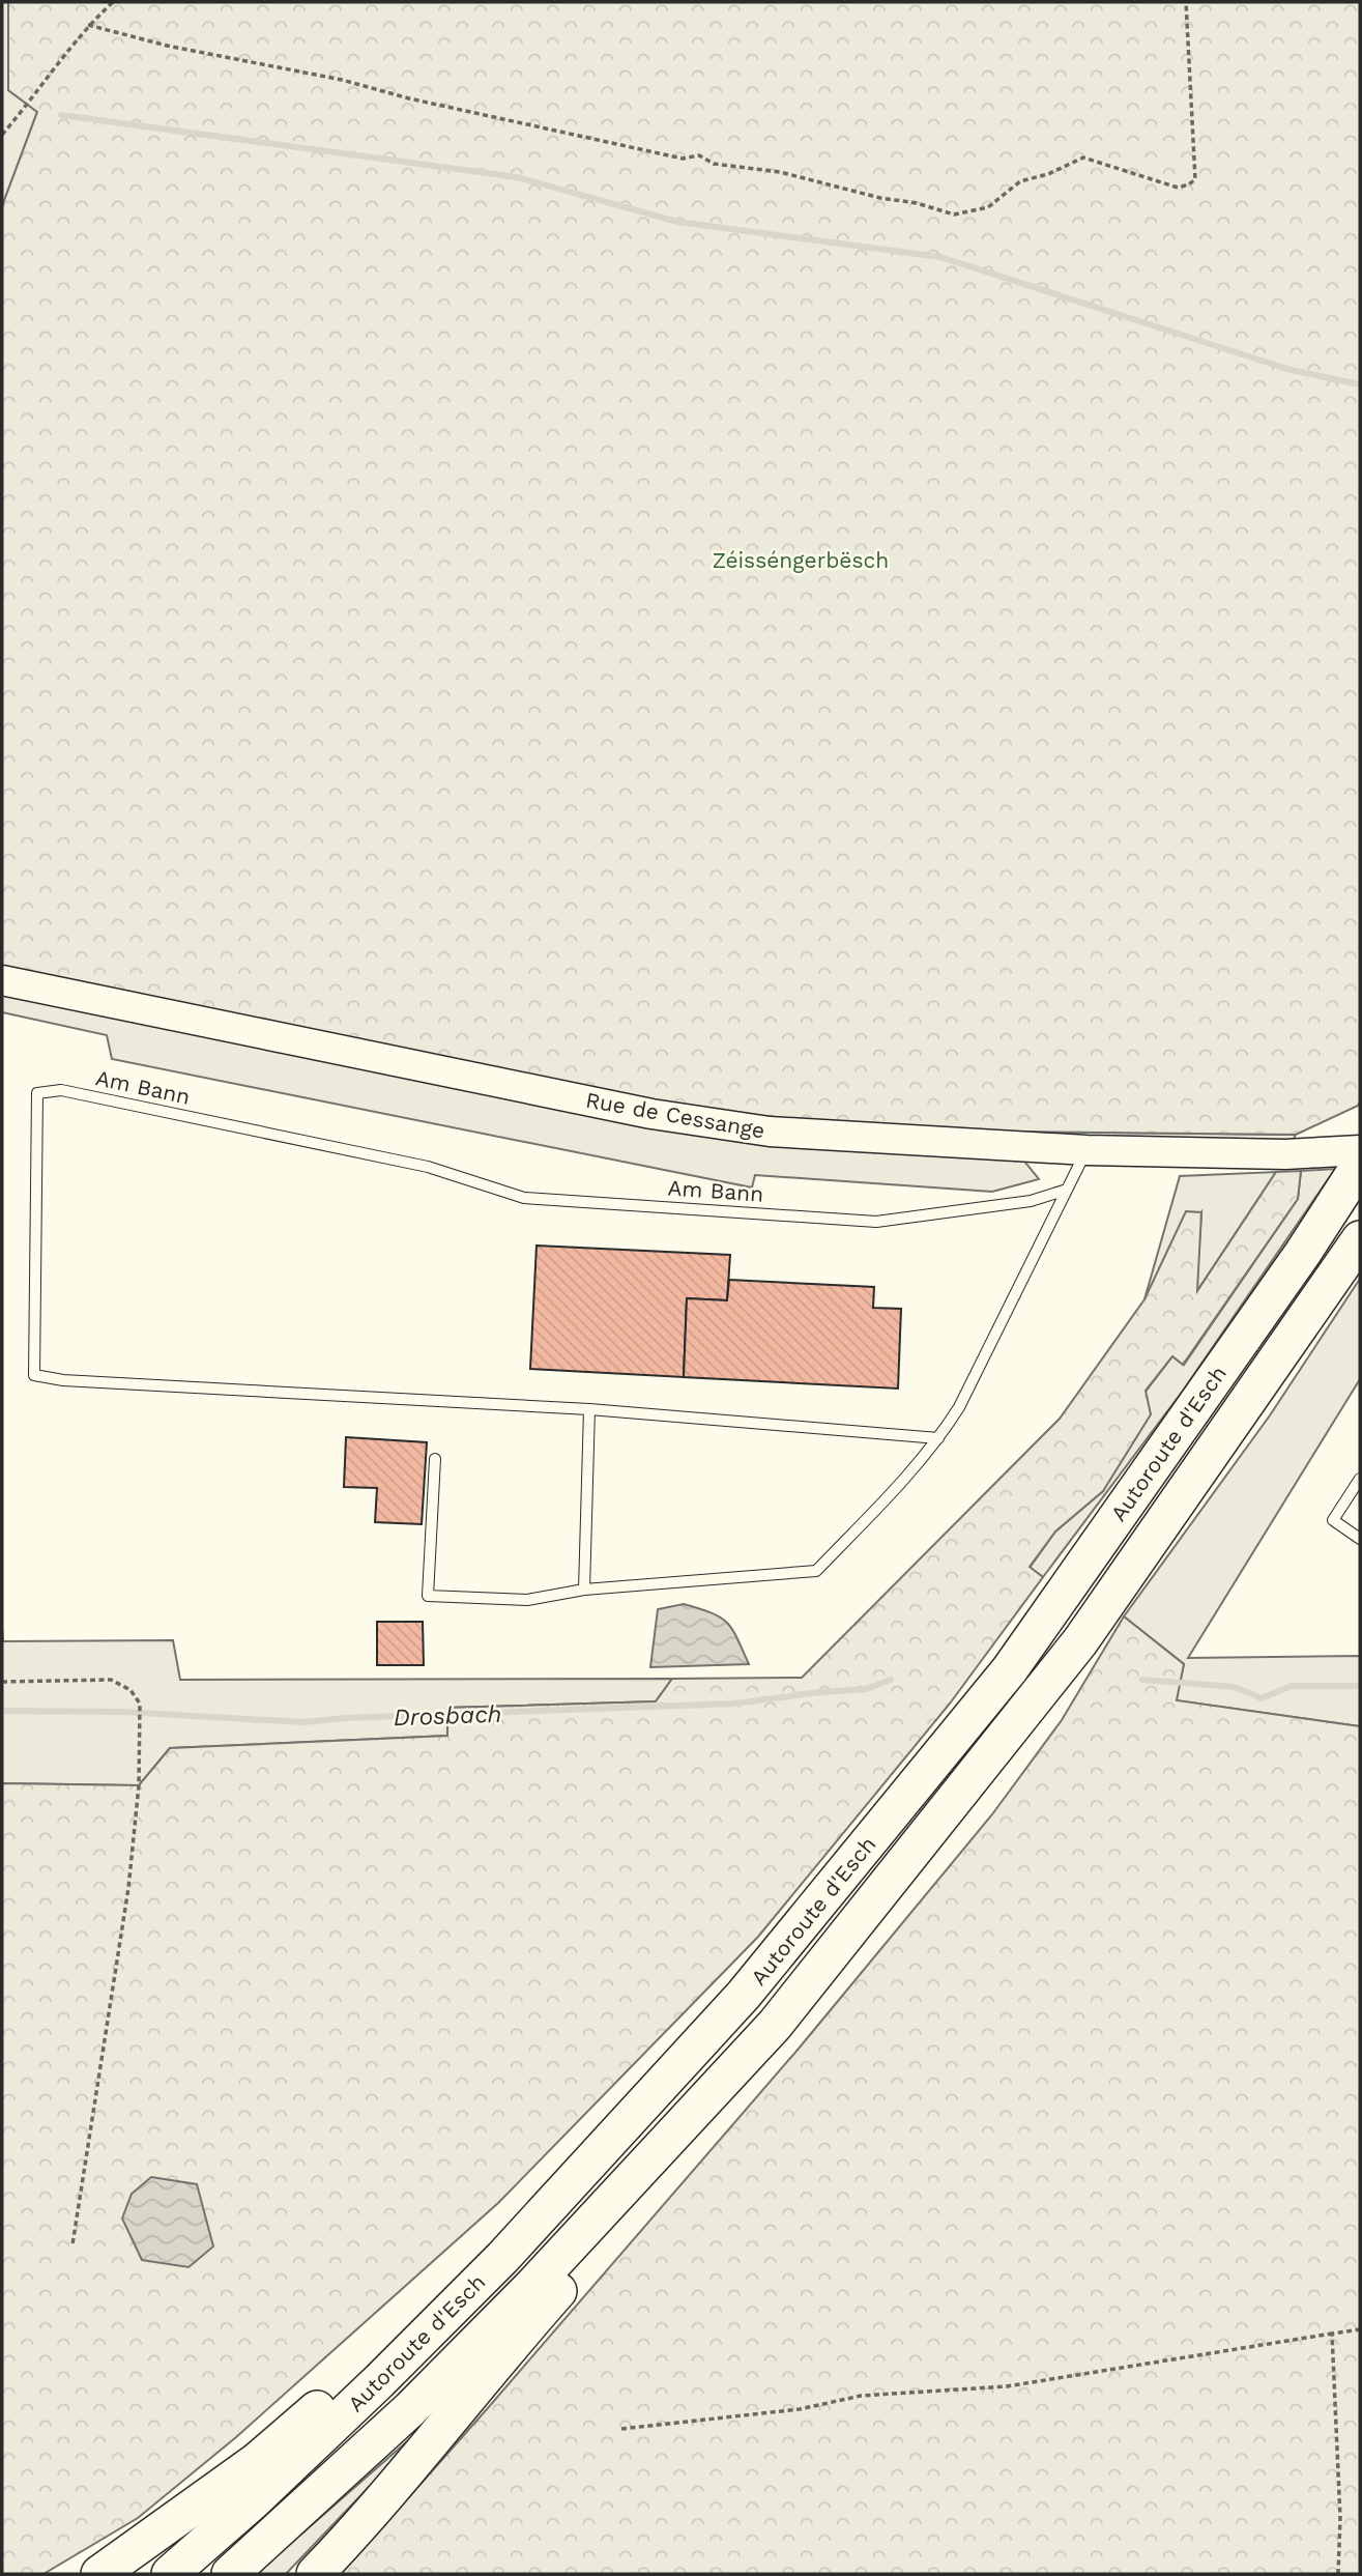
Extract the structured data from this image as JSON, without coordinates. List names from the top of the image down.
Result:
{
  "streets": {
    "highway": ["Autoroute d'Esch"],
    "main road": ["Rue de Cessange"],
    "lane": ["Am Bann"]
  },
  "water": ["Drosbach"],
  "parks": ["Zéisséngerbësch"]
}
